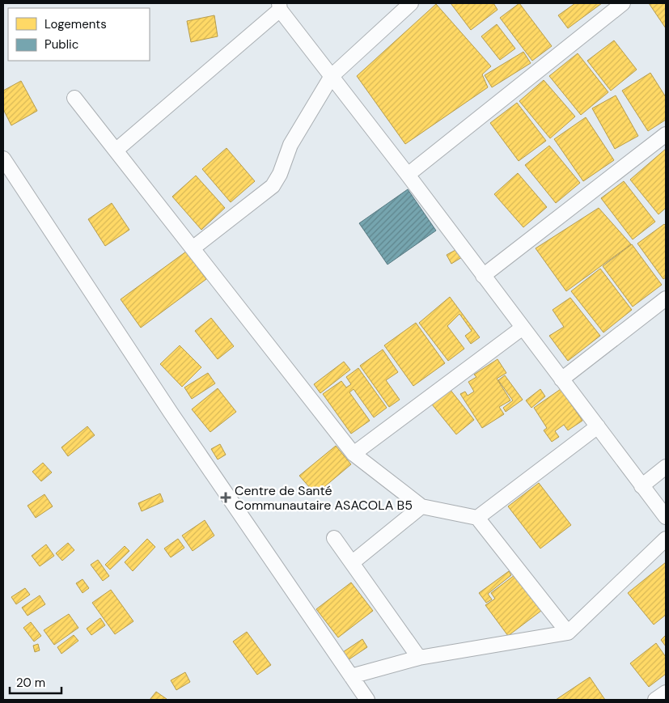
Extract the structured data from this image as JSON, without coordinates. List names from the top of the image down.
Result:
{
  "places": {
    "health": ["Centre de Santé Communautaire ASACOLA B5"]
  },
  "legend": ["Logements", "Public"],
  "scale_bar": "20 m"
}
